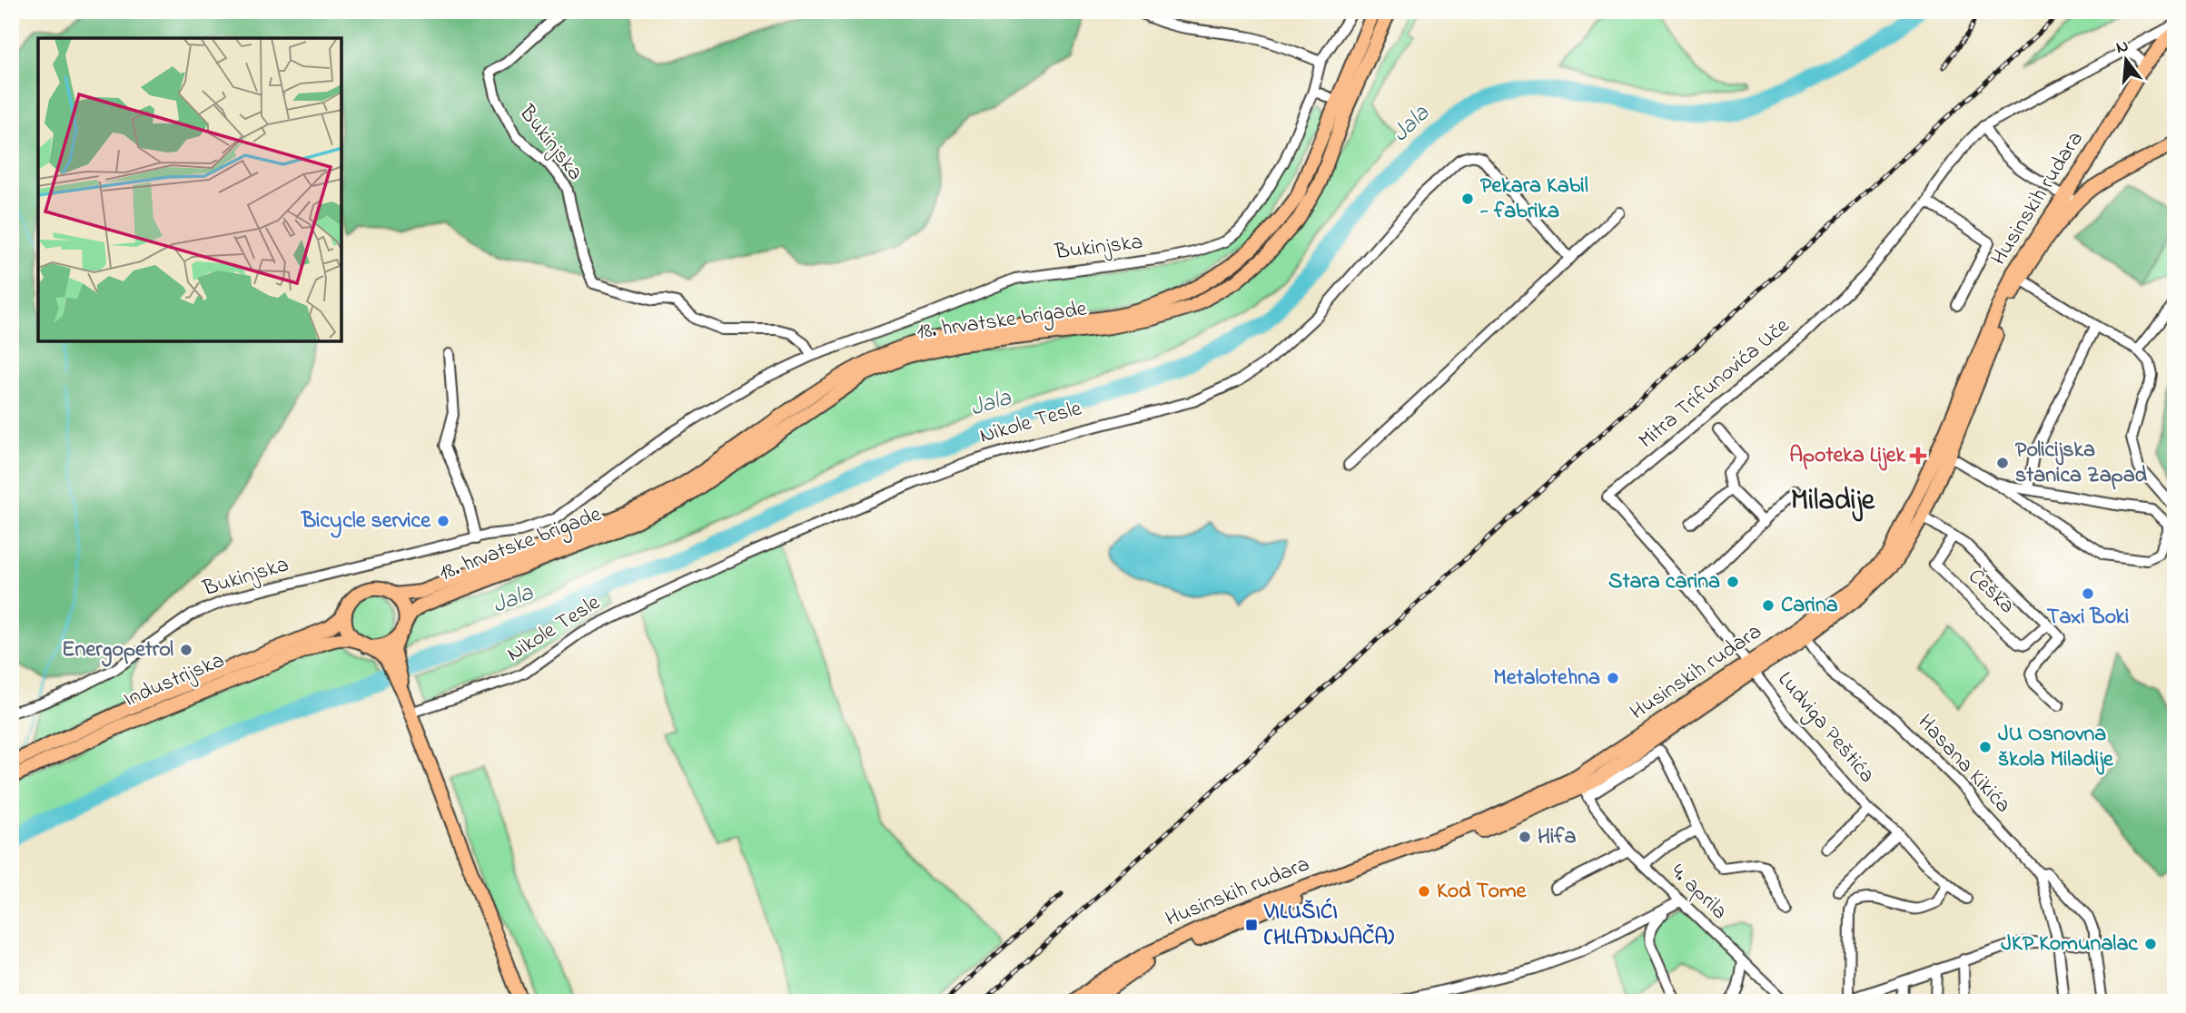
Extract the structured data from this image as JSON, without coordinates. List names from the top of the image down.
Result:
{
  "streets": {
    "main road": ["Husinskih rudara", "18. hrvatske brigade", "Industrijska"],
    "street": [
      "Bukinjska",
      "Mitra Trifunovića Uče",
      "Nikole Tesle",
      "Češka",
      "Ludviga Peštića",
      "Hasana Kikića",
      "4. aprila"
    ]
  },
  "crossings": [
    ["Husinskih rudara", "Mitra Trifunovića Uče"],
    ["Husinskih rudara", "Češka"],
    ["Husinskih rudara", "Ludviga Peštića"],
    ["Husinskih rudara", "Hasana Kikića"],
    ["Husinskih rudara", "4. aprila"],
    ["18. hrvatske brigade", "Industrijska"],
    ["Mitra Trifunovića Uče", "Ludviga Peštića"]
  ],
  "districts": ["Miladije"],
  "water": ["Jala"],
  "places": {
    "other": [
      "Pekara Kabil - fabrika",
      "Policijska stanica Zapad",
      "Bicycle service",
      "Stara carina",
      "Taxi Boki",
      "Carina",
      "Energopetrol",
      "Metalotehna",
      "JU Osnovna škola Miladije",
      "Hifa",
      "Kod Tome",
      "JKP Komunalac"
    ],
    "health": ["Apoteka Lijek"],
    "transit": ["VILUŠIĆI (HLADNJAČA)"]
  },
  "north": "top"
}
